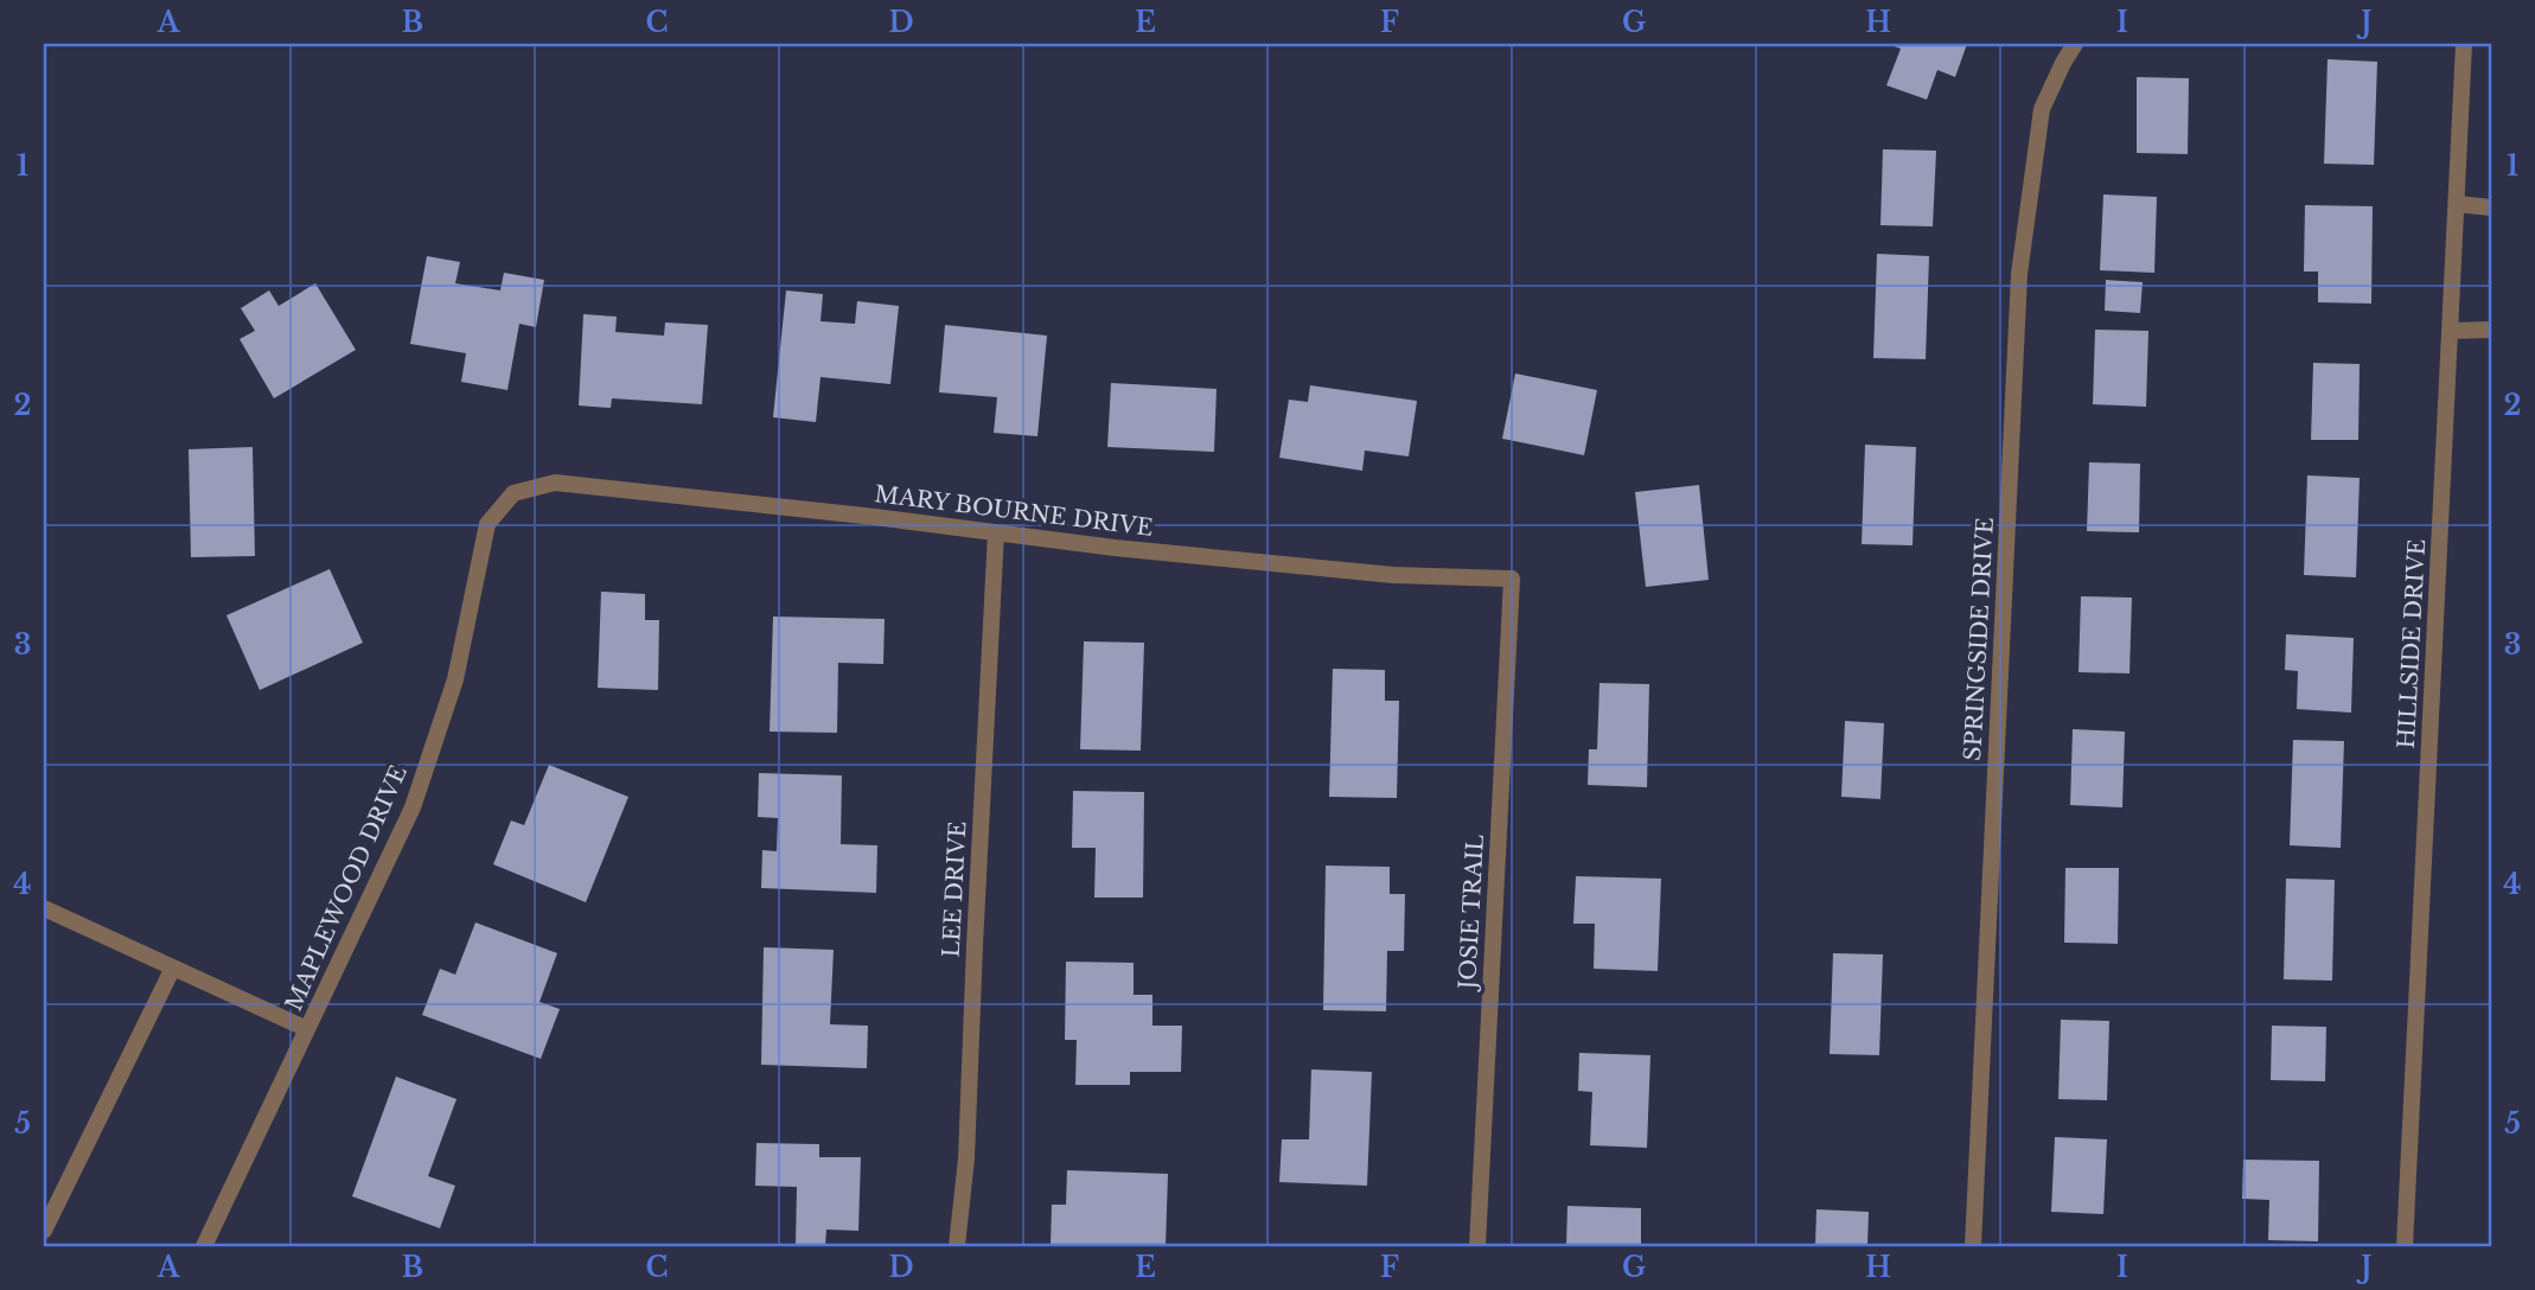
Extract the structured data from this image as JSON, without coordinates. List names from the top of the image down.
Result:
{
  "streets": {
    "street": [
      "MARY BOURNE DRIVE",
      "SPRINGSIDE DRIVE",
      "HILLSIDE DRIVE",
      "MAPLEWOOD DRIVE",
      "LEE DRIVE",
      "JOSIE TRAIL"
    ]
  },
  "crossings": [
    ["MARY BOURNE DRIVE", "MAPLEWOOD DRIVE"],
    ["MARY BOURNE DRIVE", "LEE DRIVE"],
    ["MARY BOURNE DRIVE", "JOSIE TRAIL"]
  ],
  "grid": {
    "columns": [
      "A",
      "B",
      "C",
      "D",
      "E",
      "F",
      "G",
      "H",
      "I",
      "J"
    ],
    "rows": [
      "1",
      "2",
      "3",
      "4",
      "5"
    ]
  }
}
